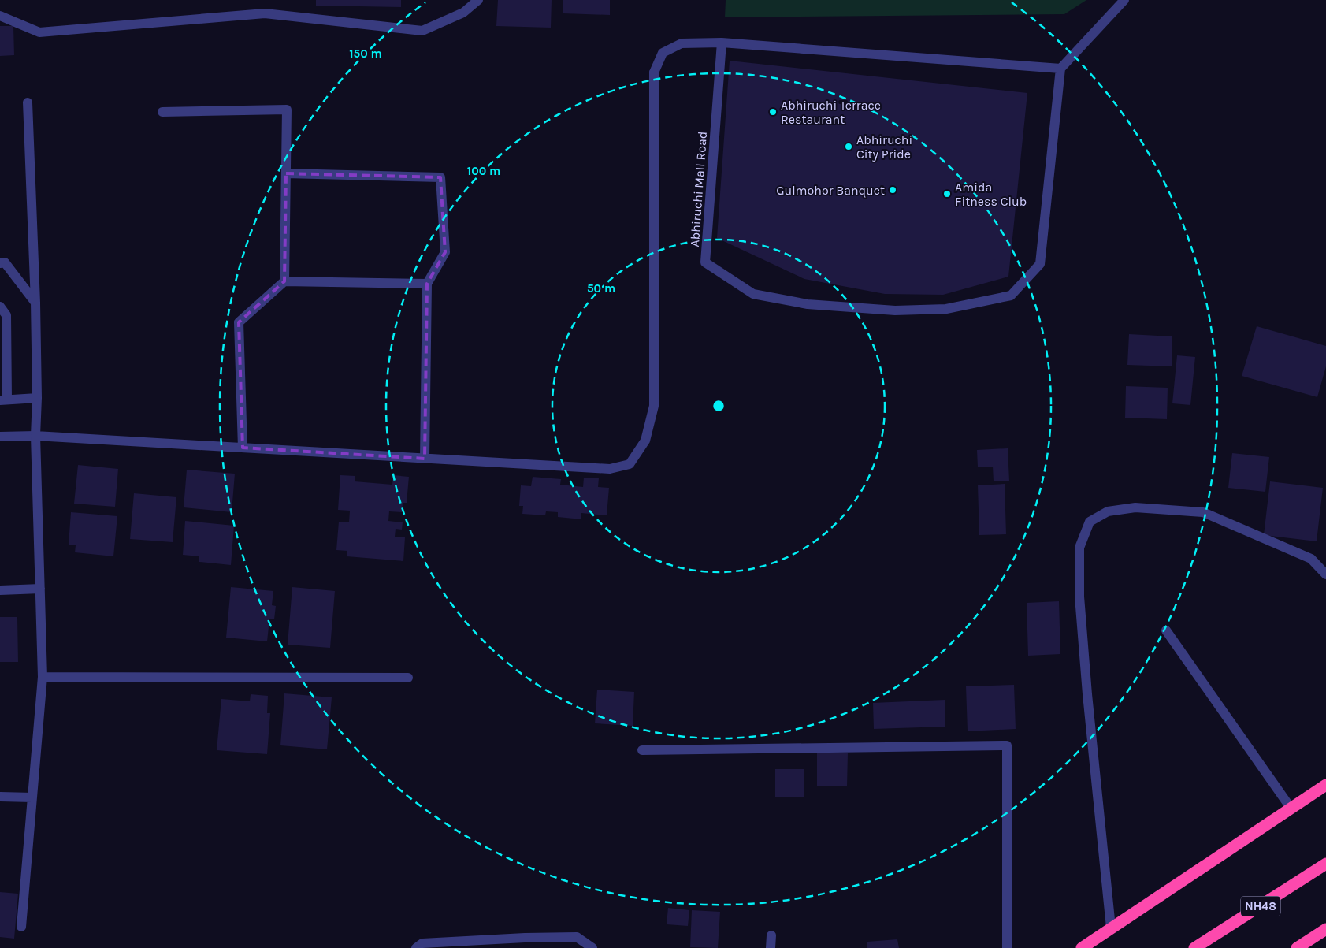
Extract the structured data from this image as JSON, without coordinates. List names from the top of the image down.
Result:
{
  "streets": {
    "highway": ["NH48"],
    "street": ["Abhiruchi Mall Road"]
  },
  "places": [
    "Abhiruchi Terrace Restaurant",
    "Abhiruchi City Pride",
    "Gulmohor Banquet",
    "Amida Fitness Club"
  ],
  "rings": ["150 m", "100 m", "50 m"]
}
